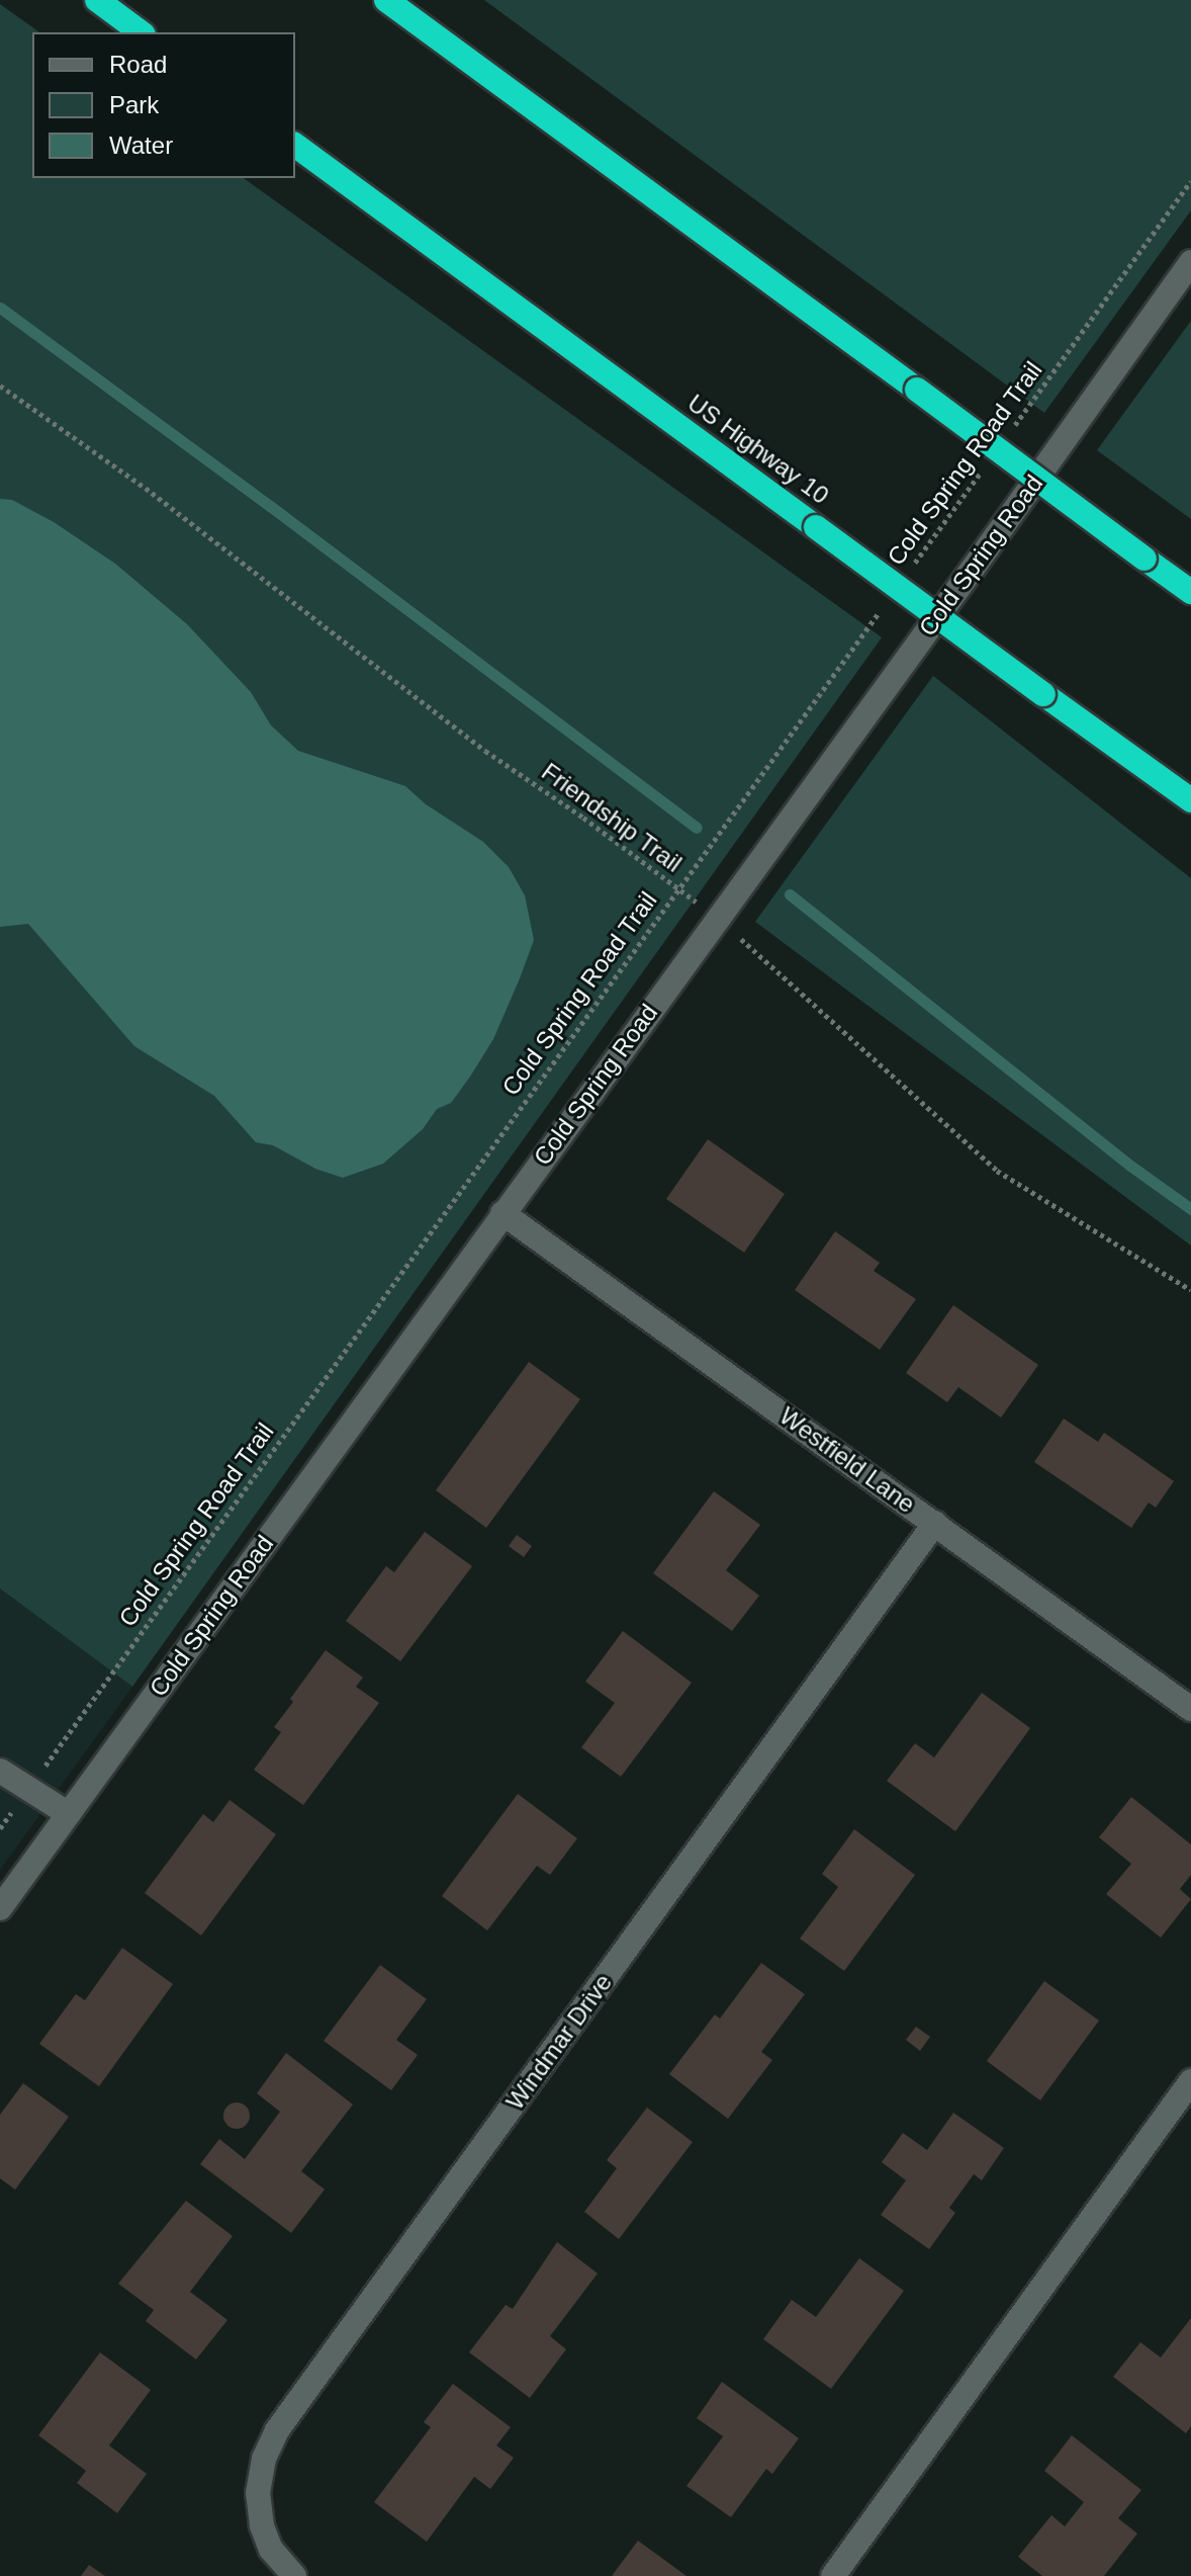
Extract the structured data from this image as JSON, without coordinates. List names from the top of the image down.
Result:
{
  "streets": {
    "highway": ["US Highway 10"],
    "street": ["Cold Spring Road", "Westfield Lane", "Windmar Drive"],
    "path": ["Cold Spring Road Trail", "Friendship Trail"]
  },
  "crossings": [
    ["Cold Spring Road Trail", "Friendship Trail"],
    ["Cold Spring Road", "Friendship Trail"],
    ["Cold Spring Road", "Westfield Lane"],
    ["Westfield Lane", "Windmar Drive"]
  ],
  "legend": ["Road", "Park", "Water"]
}
